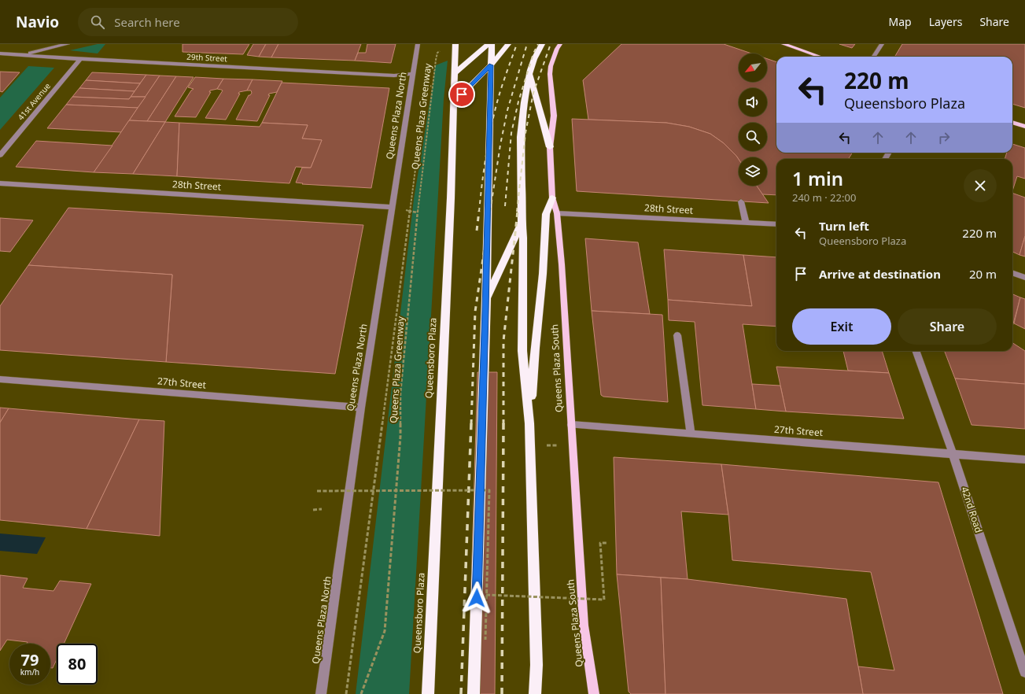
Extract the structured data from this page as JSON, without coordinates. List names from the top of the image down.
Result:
{
  "streets": {
    "highway": ["Queensboro Plaza"],
    "main road": ["Queens Plaza South"],
    "street": [
      "29th Street",
      "41st Avenue",
      "Queens Plaza North",
      "28th Street",
      "27th Street",
      "42nd Road"
    ],
    "path": ["Queens Plaza Greenway"]
  },
  "crossings": [
    ["29th Street", "41st Avenue"],
    ["29th Street", "Queens Plaza North"],
    ["Queens Plaza North", "28th Street"],
    ["Queens Plaza North", "27th Street"],
    ["28th Street", "Queens Plaza South"],
    ["Queens Plaza South", "27th Street"],
    ["27th Street", "42nd Road"]
  ],
  "north": "bottom left",
  "page": {
    "header": "Navio",
    "search": "Search here",
    "nav": ["Map", "Layers", "Share"],
    "turn": ["220 m", "Queensboro Plaza"],
    "heading": ["1 min", "240 m · 22:00"],
    "list": [
      {
        "name": "Turn left",
        "note": "Queensboro Plaza",
        "value": "220 m"
      },
      {
        "name": "Arrive at destination",
        "value": "20 m"
      }
    ],
    "buttons": ["Exit", "Share"],
    "speed": "79 km/h",
    "limit": "80"
  }
}
